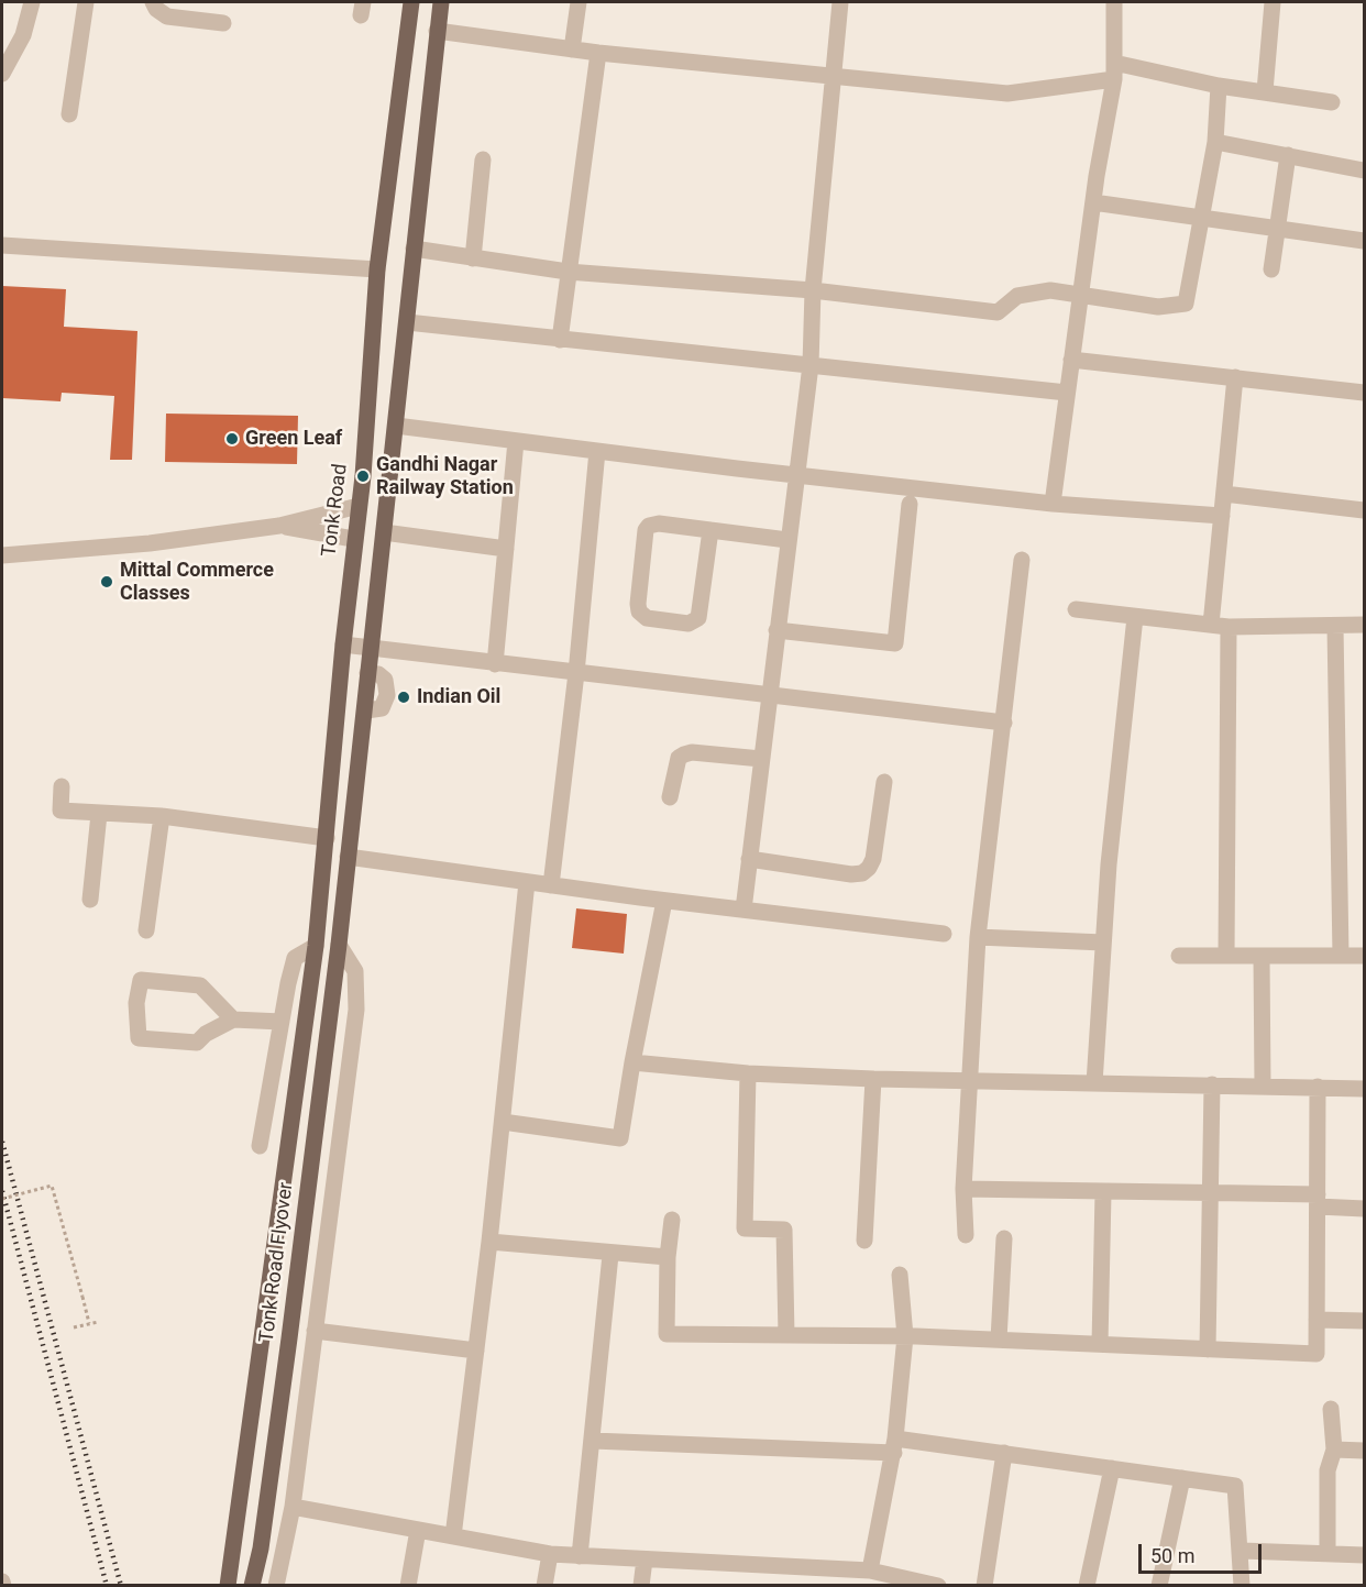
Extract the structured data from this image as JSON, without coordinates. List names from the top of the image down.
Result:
{
  "streets": {
    "main road": ["Tonk Road", "Tonk Road Flyover"]
  },
  "crossings": [
    ["Tonk Road", "Tonk Road Flyover"]
  ],
  "places": [
    "Green Leaf",
    "Gandhi Nagar Railway Station",
    "Mittal Commerce Classes",
    "Indian Oil"
  ],
  "scale_bar": "50 m"
}
